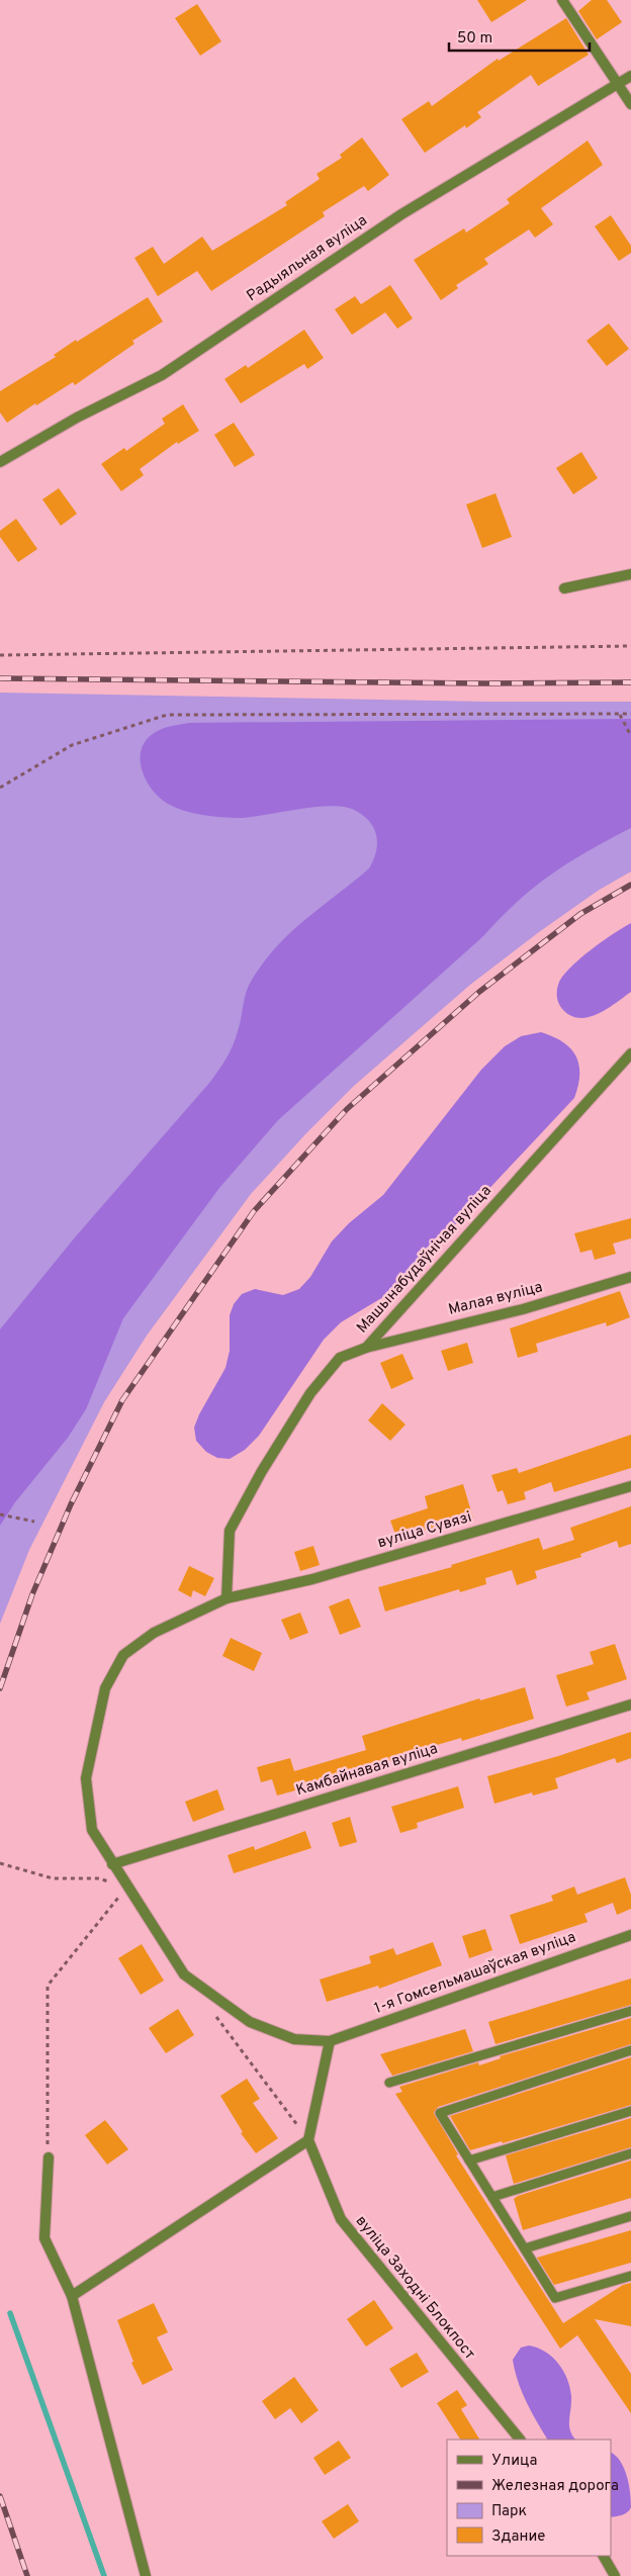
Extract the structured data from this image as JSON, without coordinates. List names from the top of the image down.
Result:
{
  "streets": {
    "street": [
      "Радыяльная вуліца",
      "Машынабудаўнічая вуліца",
      "Малая вуліца",
      "вуліца Сувязі",
      "Камбайнавая вуліца",
      "1-я Гомсельмашаўская вуліца",
      "вуліца Заходні Блокпост"
    ]
  },
  "crossings": [
    ["Машынабудаўнічая вуліца", "Малая вуліца"],
    ["Машынабудаўнічая вуліца", "вуліца Сувязі"]
  ],
  "legend": [
    "Улица",
    "Железная дорога",
    "Парк",
    "Здание"
  ],
  "scale_bar": "50 m"
}
